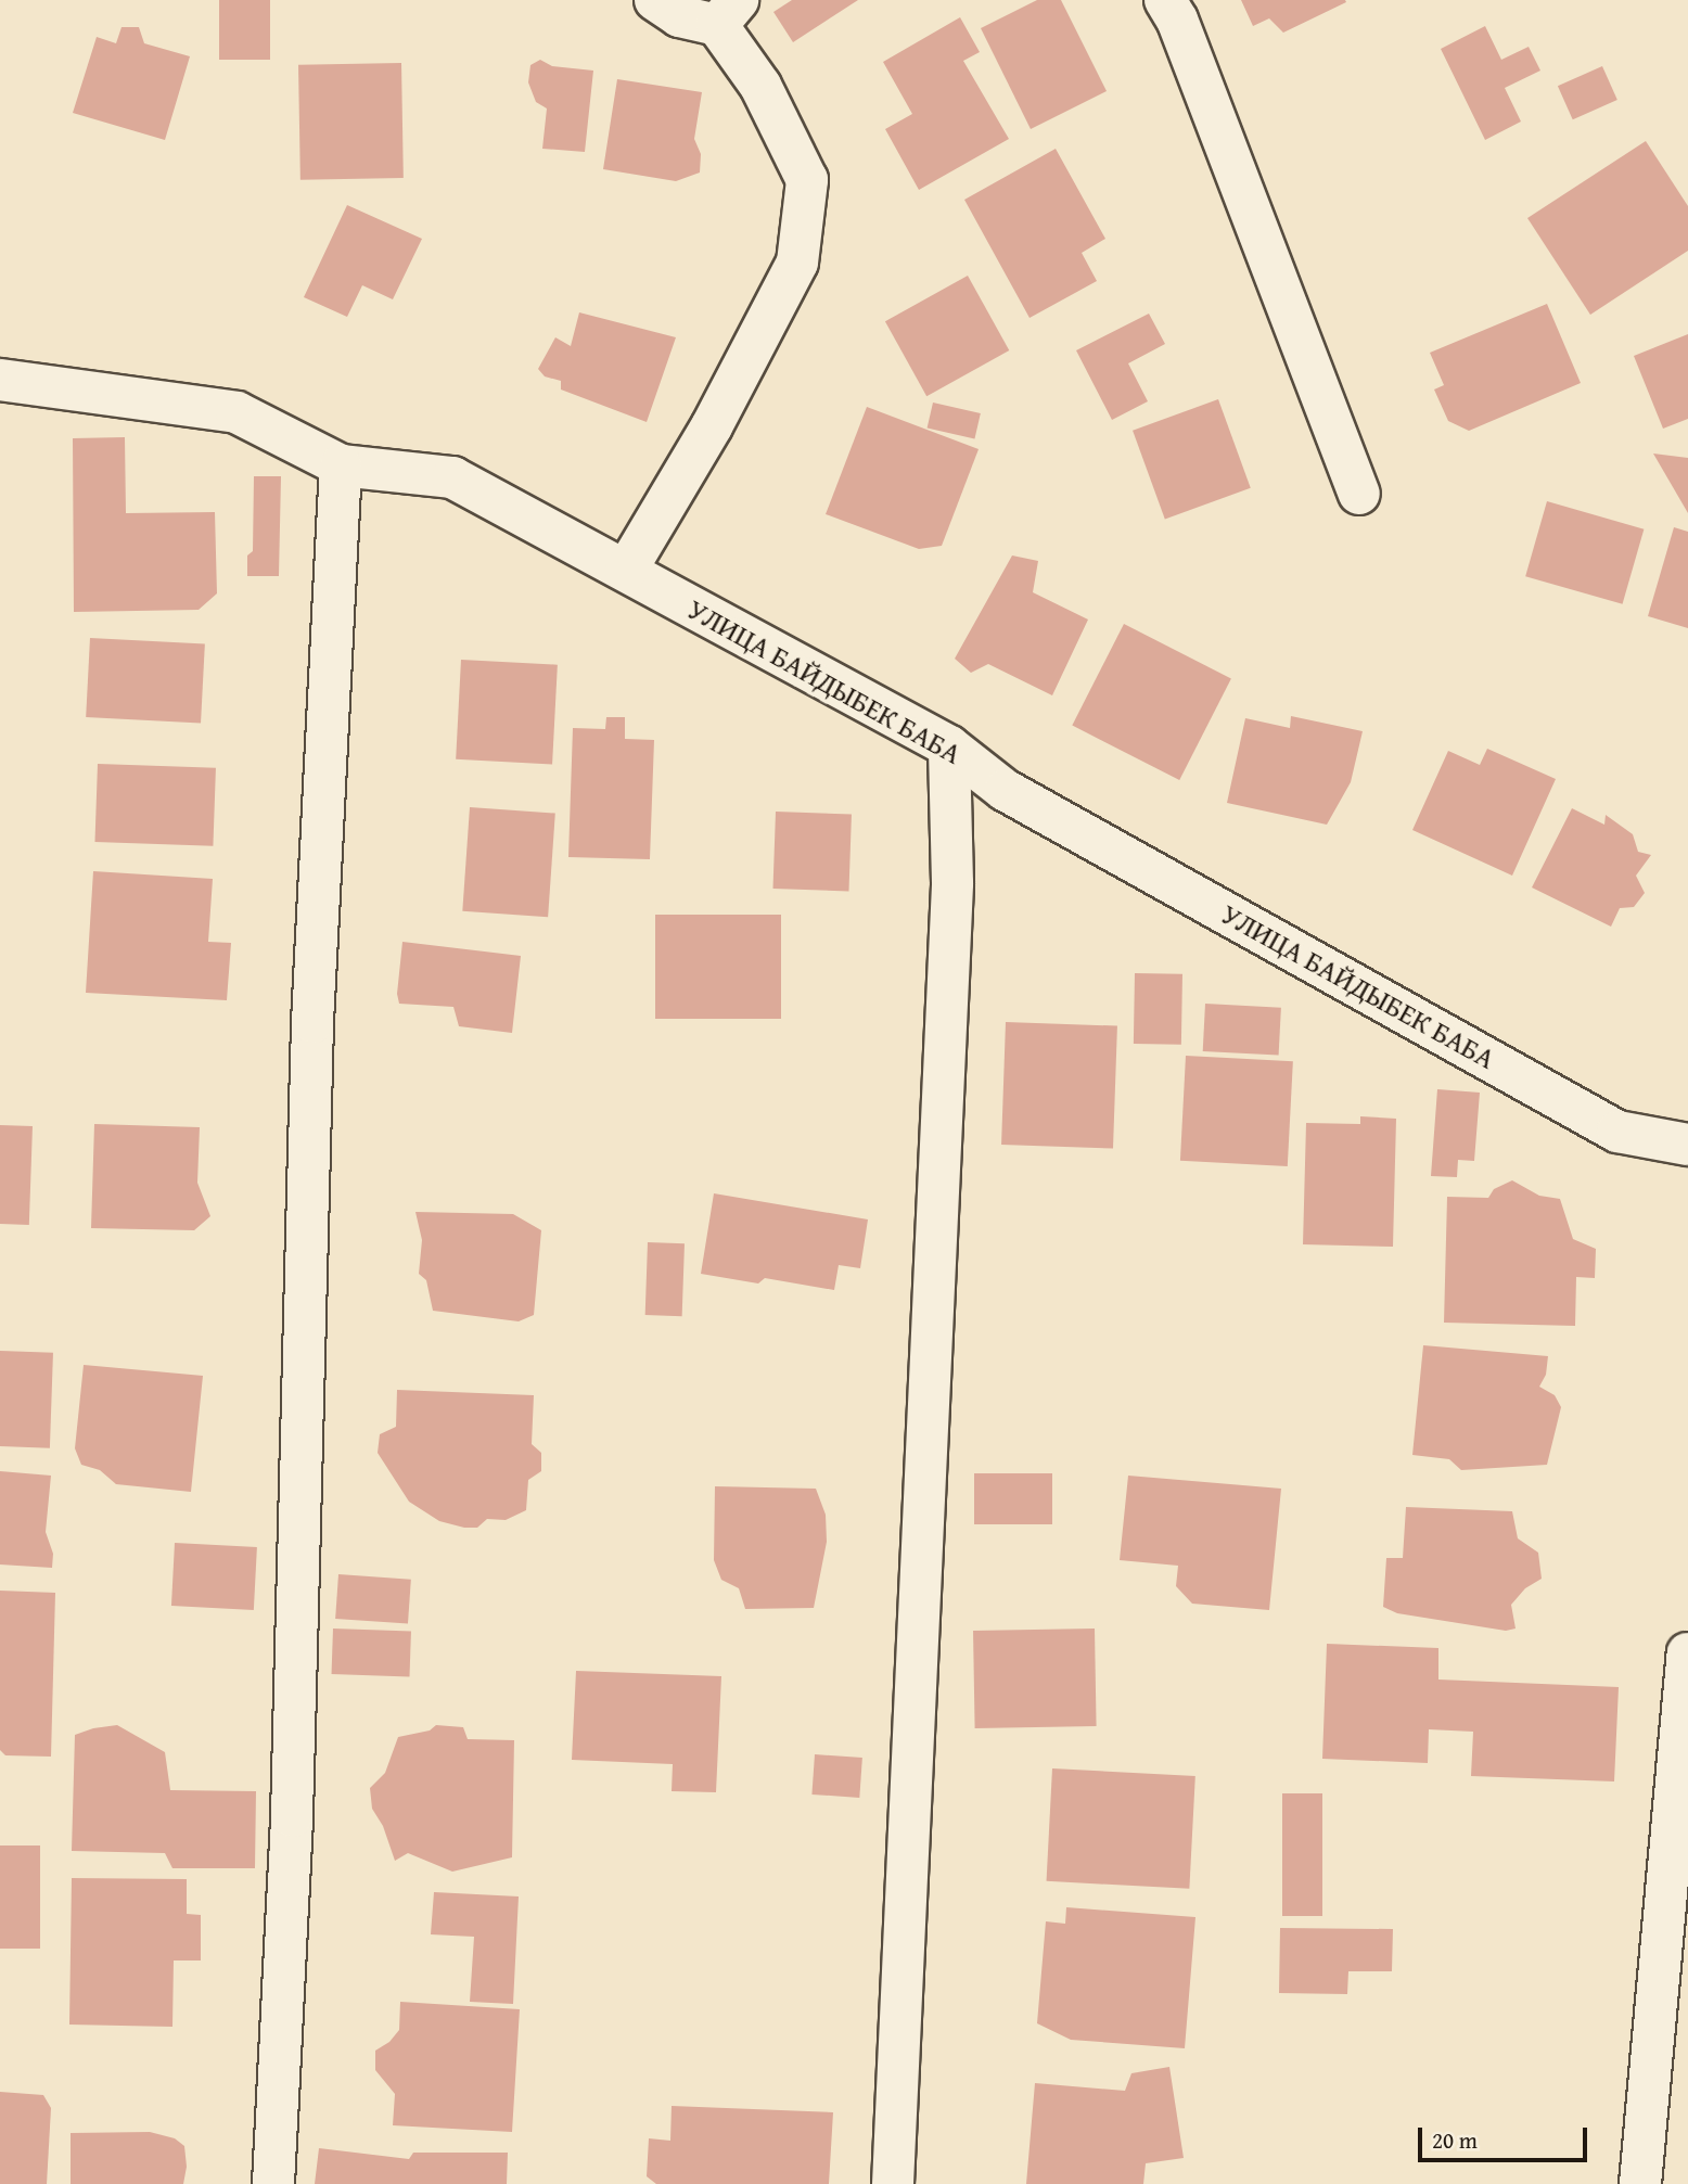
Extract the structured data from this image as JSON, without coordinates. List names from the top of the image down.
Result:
{
  "streets": {
    "street": ["УЛИЦА БАЙДЫБЕК БАБА"]
  },
  "scale_bar": "20 m"
}
